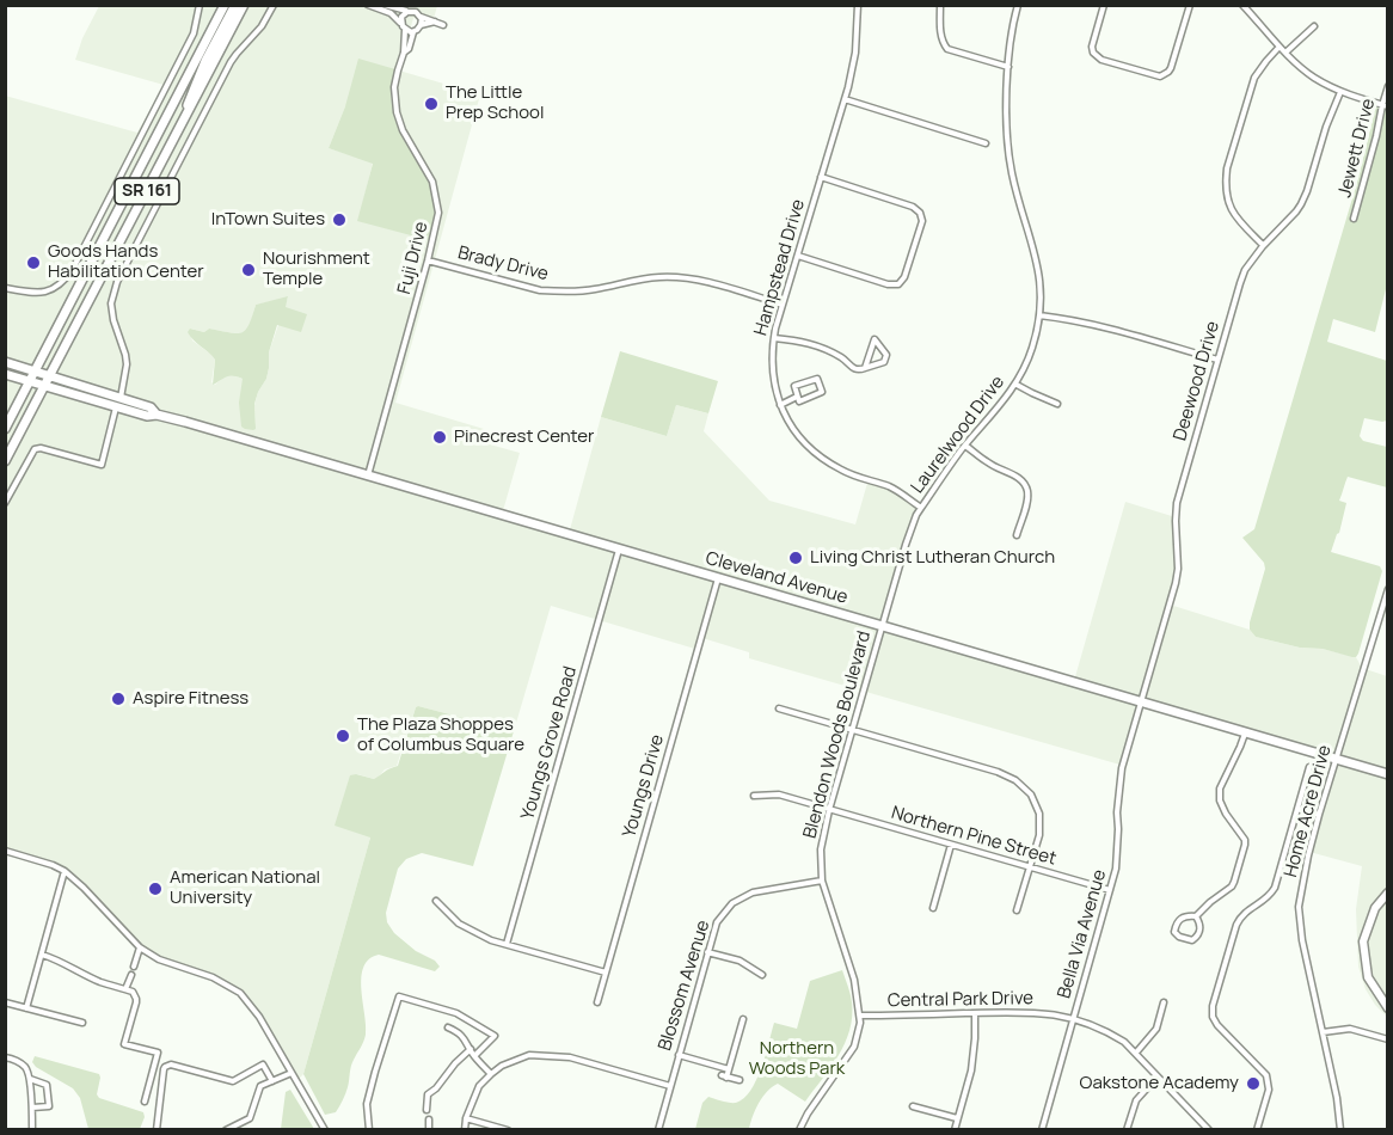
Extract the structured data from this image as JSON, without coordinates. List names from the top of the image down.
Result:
{
  "streets": {
    "main road": ["SR 161", "Cleveland Avenue"],
    "street": [
      "Jewett Drive",
      "Fuji Drive",
      "Brady Drive",
      "Hampstead Drive",
      "Deewood Drive",
      "Laurelwood Drive",
      "Blendon Woods Boulevard",
      "Youngs Grove Road",
      "Youngs Drive",
      "Home Acre Drive",
      "Northern Pine Street",
      "Bella Via Avenue",
      "Blossom Avenue",
      "Central Park Drive"
    ]
  },
  "crossings": [
    ["SR 161", "Cleveland Avenue"],
    ["Fuji Drive", "Brady Drive"],
    ["Fuji Drive", "Cleveland Avenue"],
    ["Brady Drive", "Hampstead Drive"],
    ["Hampstead Drive", "Laurelwood Drive"],
    ["Deewood Drive", "Cleveland Avenue"],
    ["Deewood Drive", "Bella Via Avenue"],
    ["Laurelwood Drive", "Cleveland Avenue"],
    ["Laurelwood Drive", "Blendon Woods Boulevard"],
    ["Cleveland Avenue", "Blendon Woods Boulevard"],
    ["Cleveland Avenue", "Youngs Grove Road"],
    ["Cleveland Avenue", "Youngs Drive"],
    ["Cleveland Avenue", "Home Acre Drive"],
    ["Cleveland Avenue", "Bella Via Avenue"],
    ["Blendon Woods Boulevard", "Northern Pine Street"],
    ["Blendon Woods Boulevard", "Blossom Avenue"],
    ["Blendon Woods Boulevard", "Central Park Drive"],
    ["Northern Pine Street", "Bella Via Avenue"],
    ["Bella Via Avenue", "Central Park Drive"]
  ],
  "parks": ["Northern Woods Park"],
  "places": [
    "The Little Prep School",
    "InTown Suites",
    "Goods Hands Habilitation Center",
    "Nourishment Temple",
    "Pinecrest Center",
    "Living Christ Lutheran Church",
    "Aspire Fitness",
    "The Plaza Shoppes of Columbus Square",
    "American National University",
    "Oakstone Academy"
  ]
}
